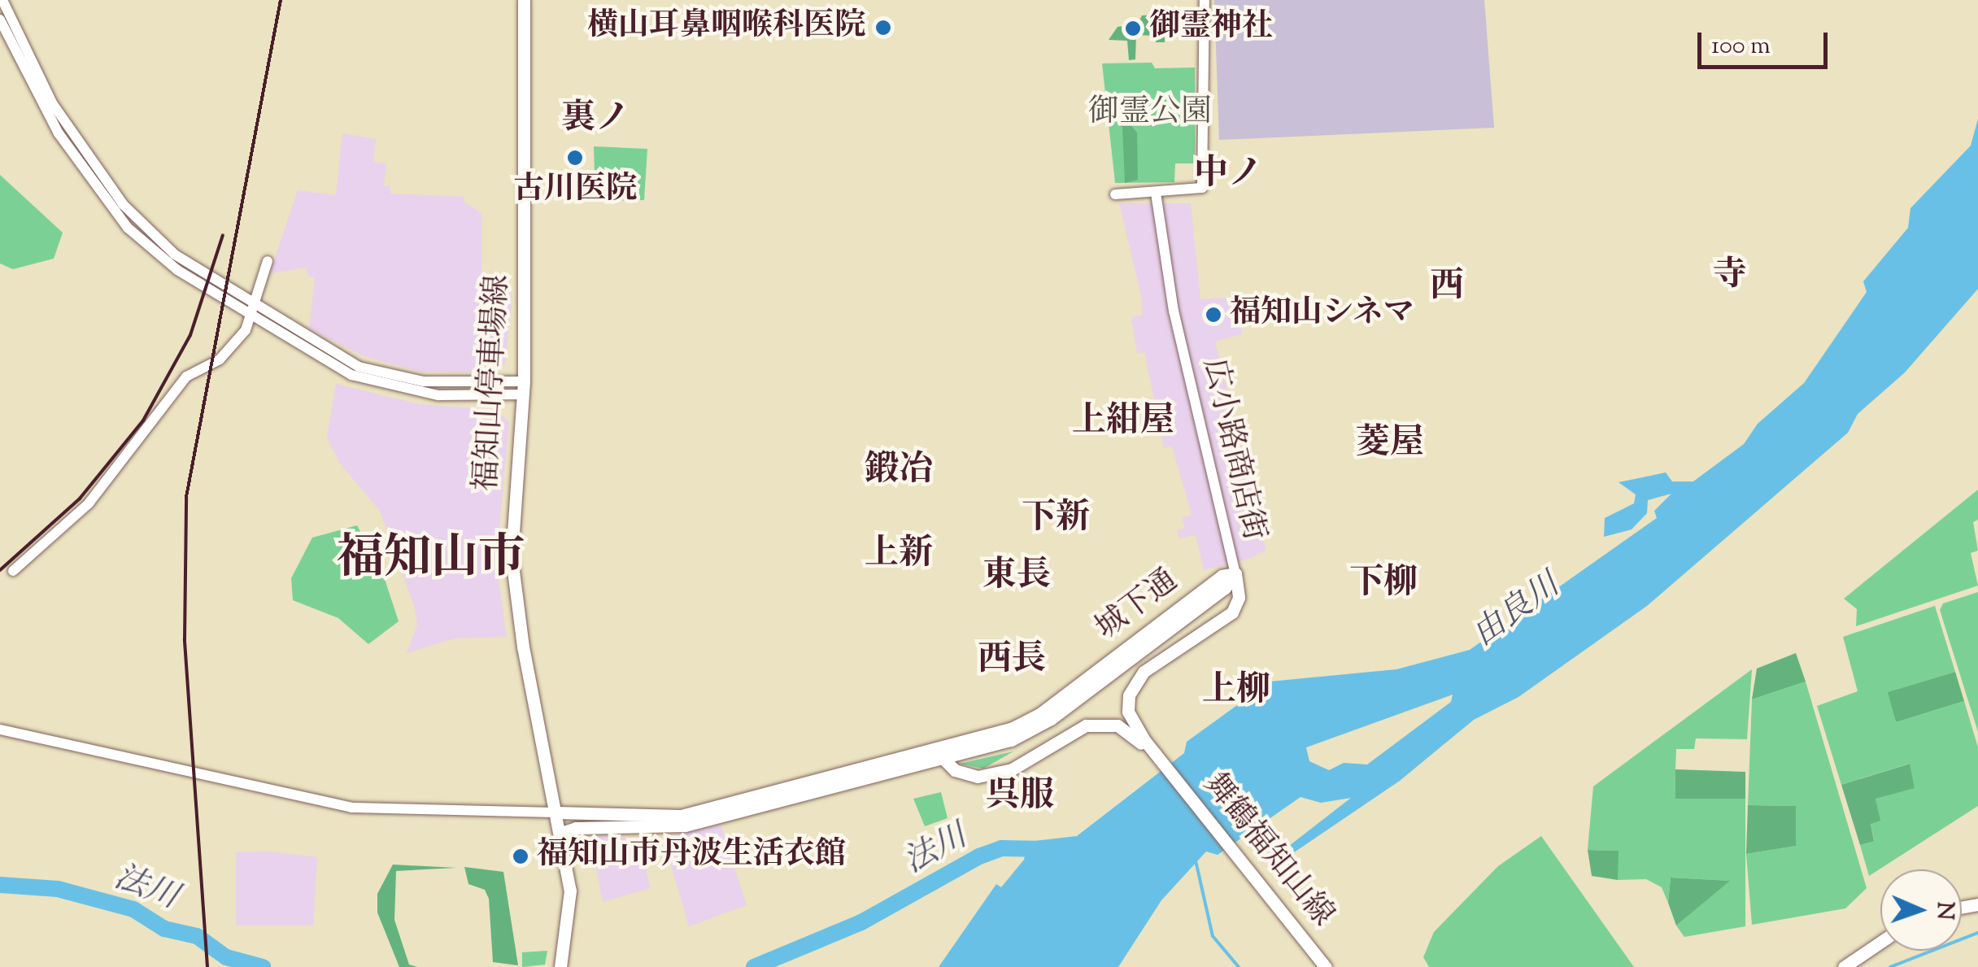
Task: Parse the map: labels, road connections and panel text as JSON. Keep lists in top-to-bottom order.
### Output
{
  "streets": {
    "main road": ["福知山停車場線", "城下通", "舞鶴福知山線"],
    "street": ["広小路商店街"]
  },
  "crossings": [
    ["福知山停車場線", "城下通"],
    ["広小路商店街", "城下通"],
    ["広小路商店街", "舞鶴福知山線"],
    ["城下通", "舞鶴福知山線"]
  ],
  "districts": [
    "裏ノ",
    "中ノ",
    "寺",
    "西",
    "上紺屋",
    "菱屋",
    "鍛冶",
    "下新",
    "上新",
    "福知山市",
    "東長",
    "下柳",
    "西長",
    "上柳",
    "呉服"
  ],
  "water": ["由良川", "法川"],
  "parks": ["御霊公園"],
  "places": [
    "横山耳鼻咽喉科医院",
    "御霊神社",
    "古川医院",
    "福知山シネマ",
    "福知山市丹波生活衣館"
  ],
  "scale_bar": "100 m",
  "north": "right"
}
